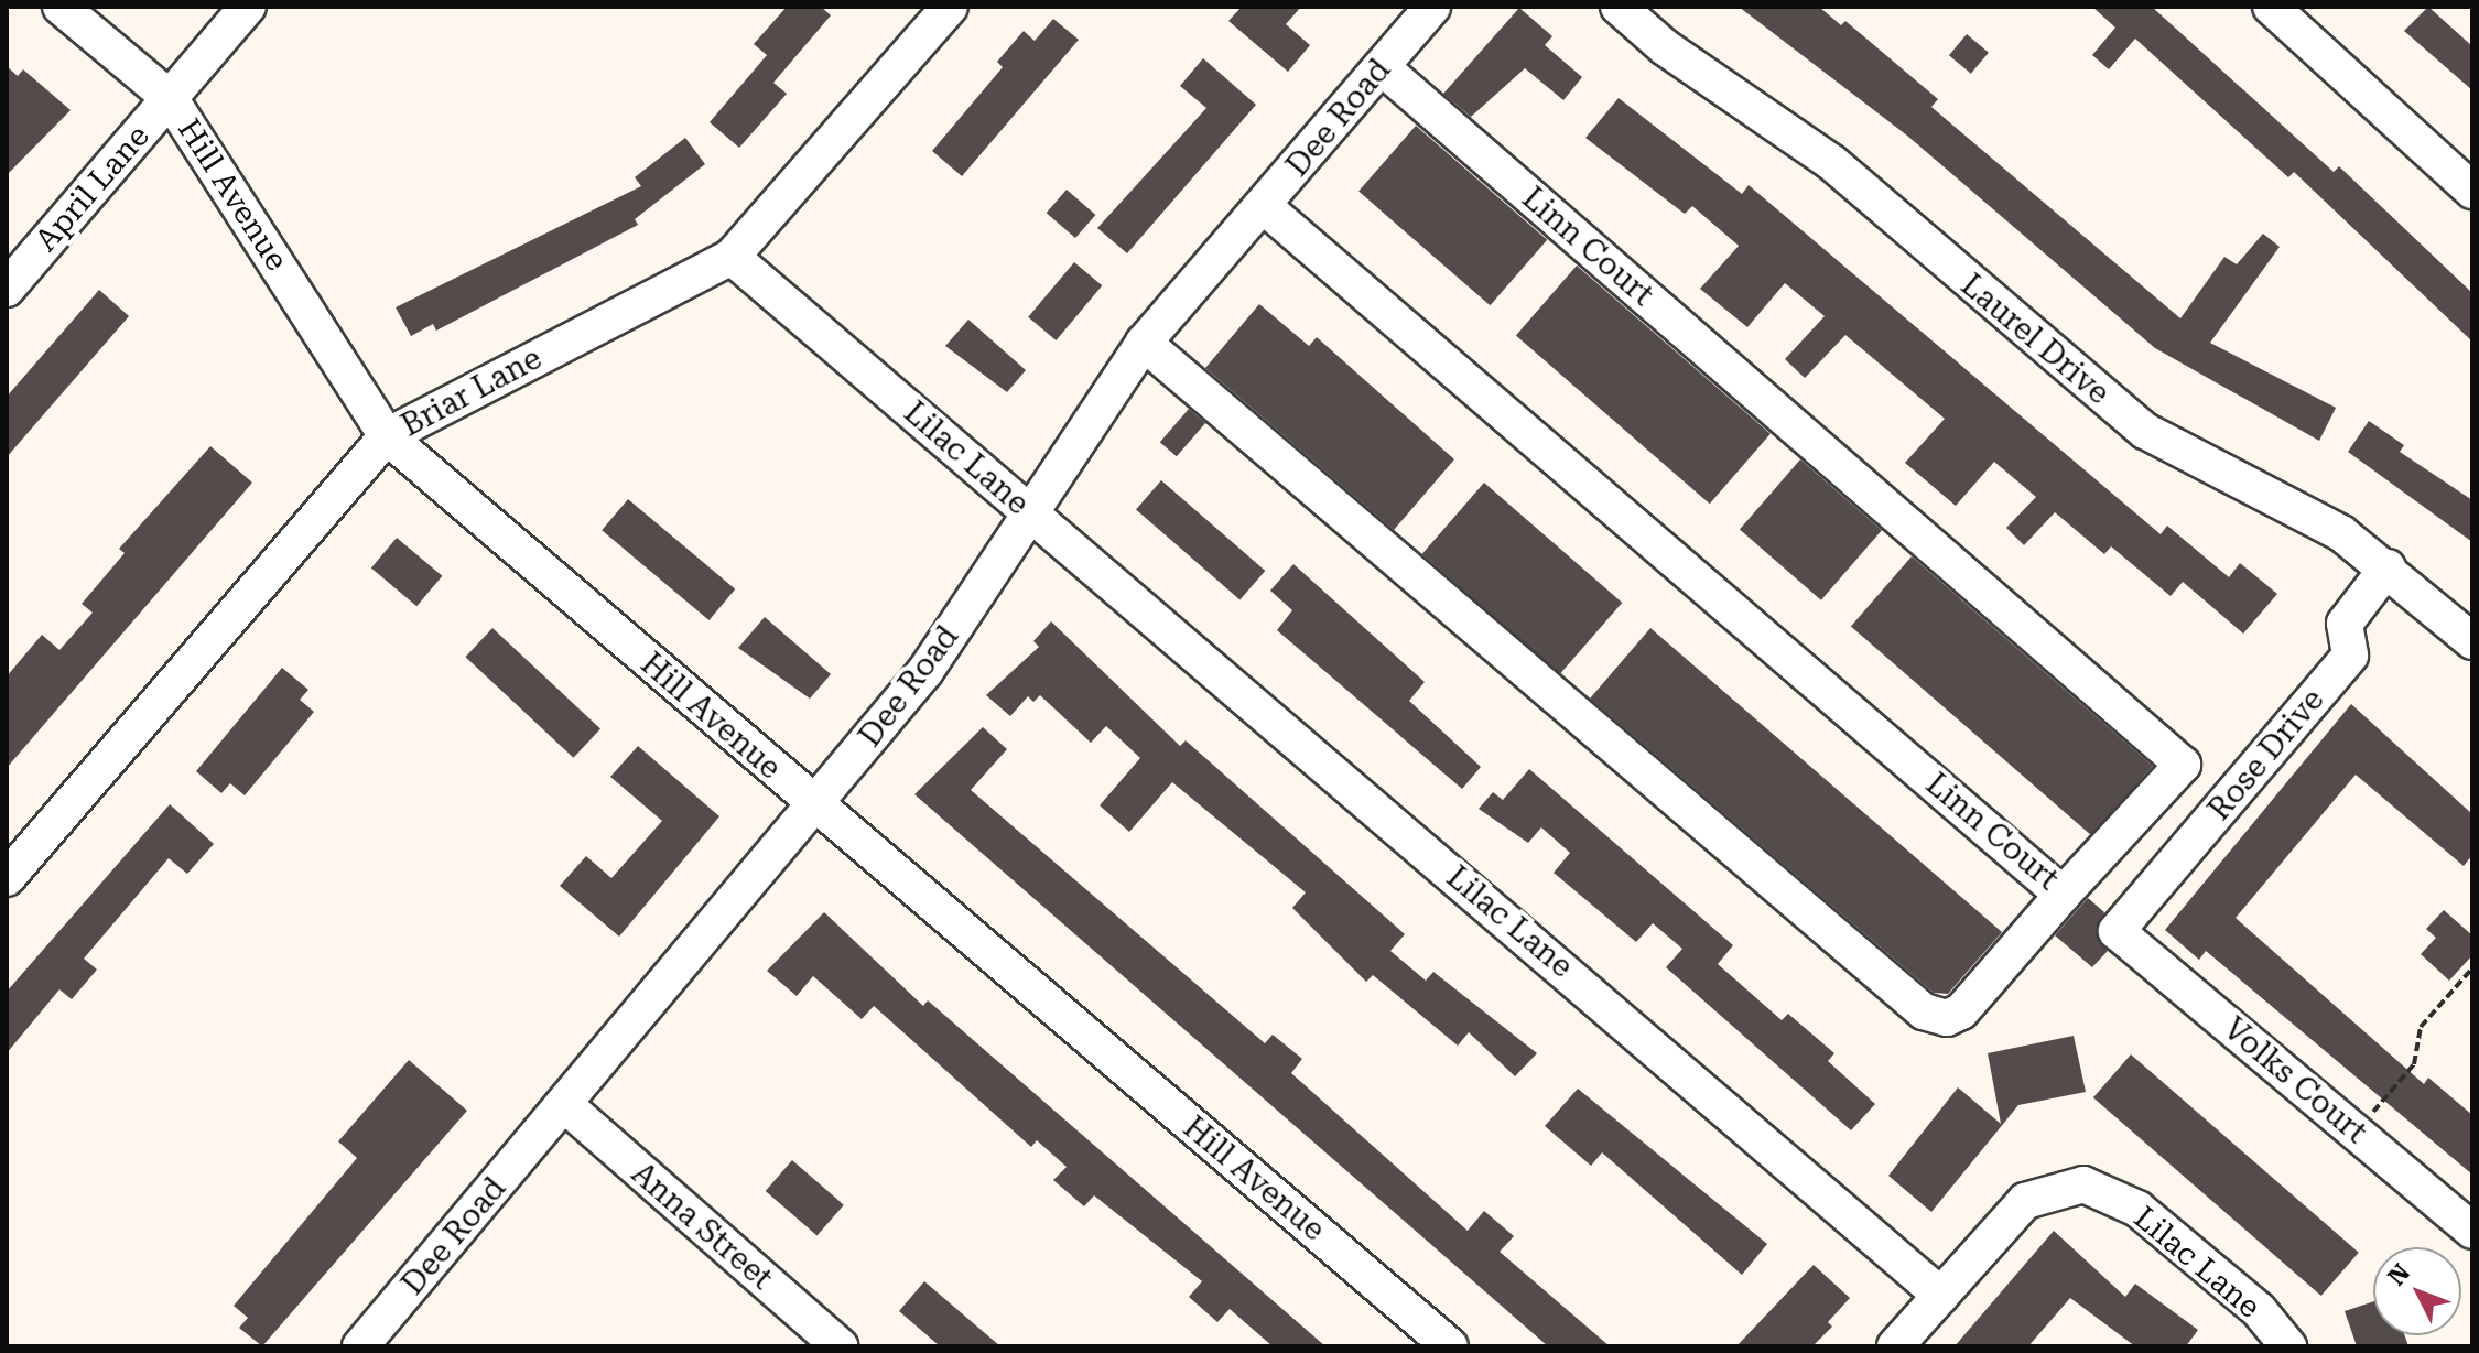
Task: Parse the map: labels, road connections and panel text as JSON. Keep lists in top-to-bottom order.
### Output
{
  "streets": {
    "street": [
      "Dee Road",
      "April Lane",
      "Hill Avenue",
      "Linn Court",
      "Laurel Drive",
      "Briar Lane",
      "Lilac Lane",
      "Rose Drive",
      "Volks Court",
      "Anna Street"
    ]
  },
  "crossings": [
    ["Dee Road", "Hill Avenue"],
    ["Dee Road", "Linn Court"],
    ["Dee Road", "Lilac Lane"],
    ["Dee Road", "Anna Street"],
    ["April Lane", "Hill Avenue"],
    ["Hill Avenue", "Briar Lane"],
    ["Laurel Drive", "Rose Drive"],
    ["Briar Lane", "Lilac Lane"],
    ["Rose Drive", "Volks Court"]
  ],
  "north": "top left"
}
